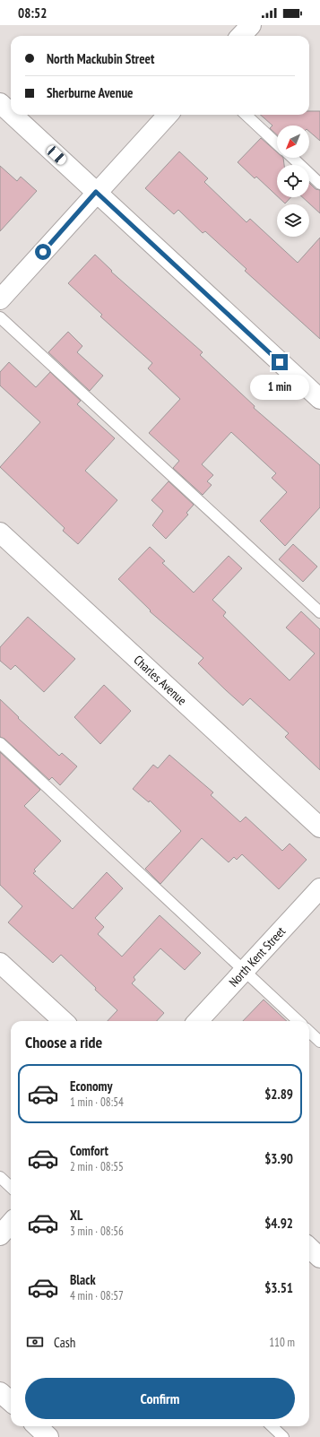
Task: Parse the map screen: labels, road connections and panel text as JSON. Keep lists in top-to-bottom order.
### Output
{
  "streets": {
    "street": ["Charles Avenue", "North Kent Street"]
  },
  "north": "bottom left",
  "page": {
    "status": "08:52",
    "banner": ["North Mackubin Street", "Sherburne Avenue"],
    "bubble": "1 min",
    "heading": "Choose a ride",
    "list": [
      {
        "name": "Economy",
        "note": "1 min · 08:54",
        "value": "$2.89"
      },
      {
        "name": "Comfort",
        "note": "2 min · 08:55",
        "value": "$3.90"
      },
      {
        "name": "XL",
        "note": "3 min · 08:56",
        "value": "$4.92"
      },
      {
        "name": "Black",
        "note": "4 min · 08:57",
        "value": "$3.51"
      }
    ],
    "pay": ["Cash", "110 m"],
    "buttons": "Confirm"
  }
}
